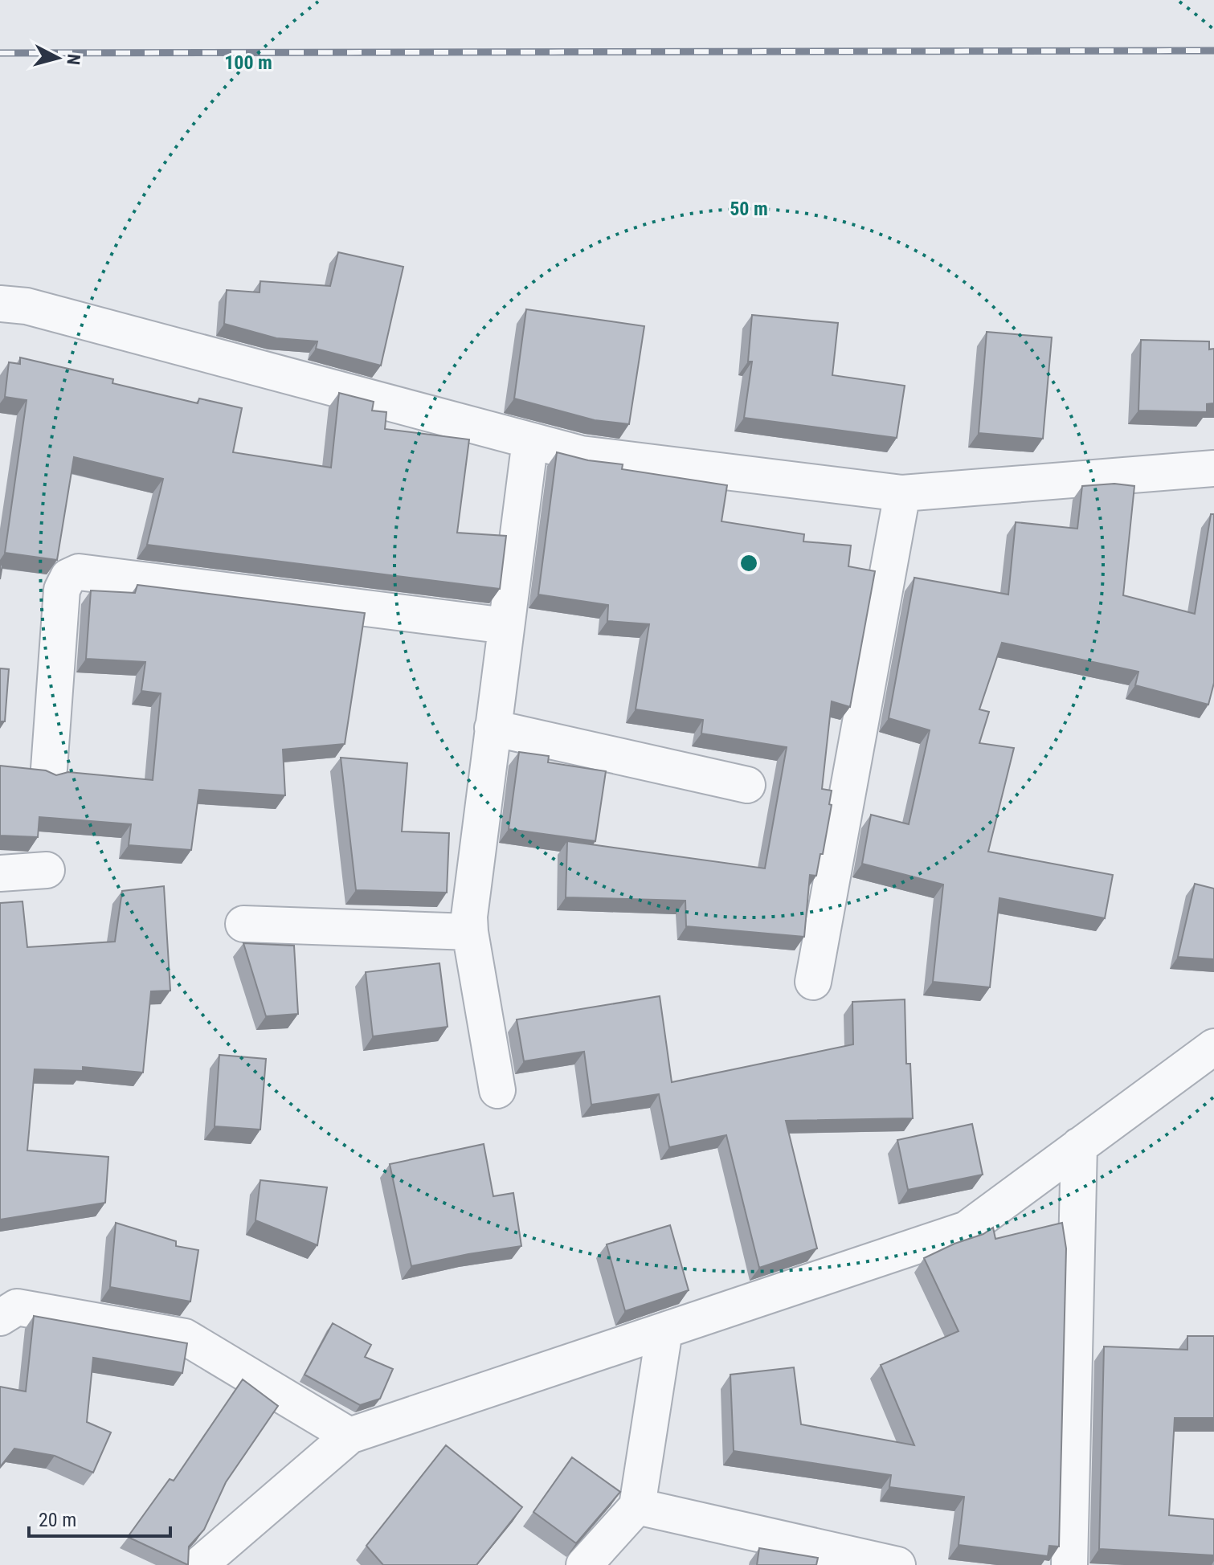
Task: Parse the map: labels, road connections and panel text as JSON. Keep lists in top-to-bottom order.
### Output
{
  "scale_bar": "20 m",
  "north": "right",
  "rings": ["100 m", "50 m"]
}
